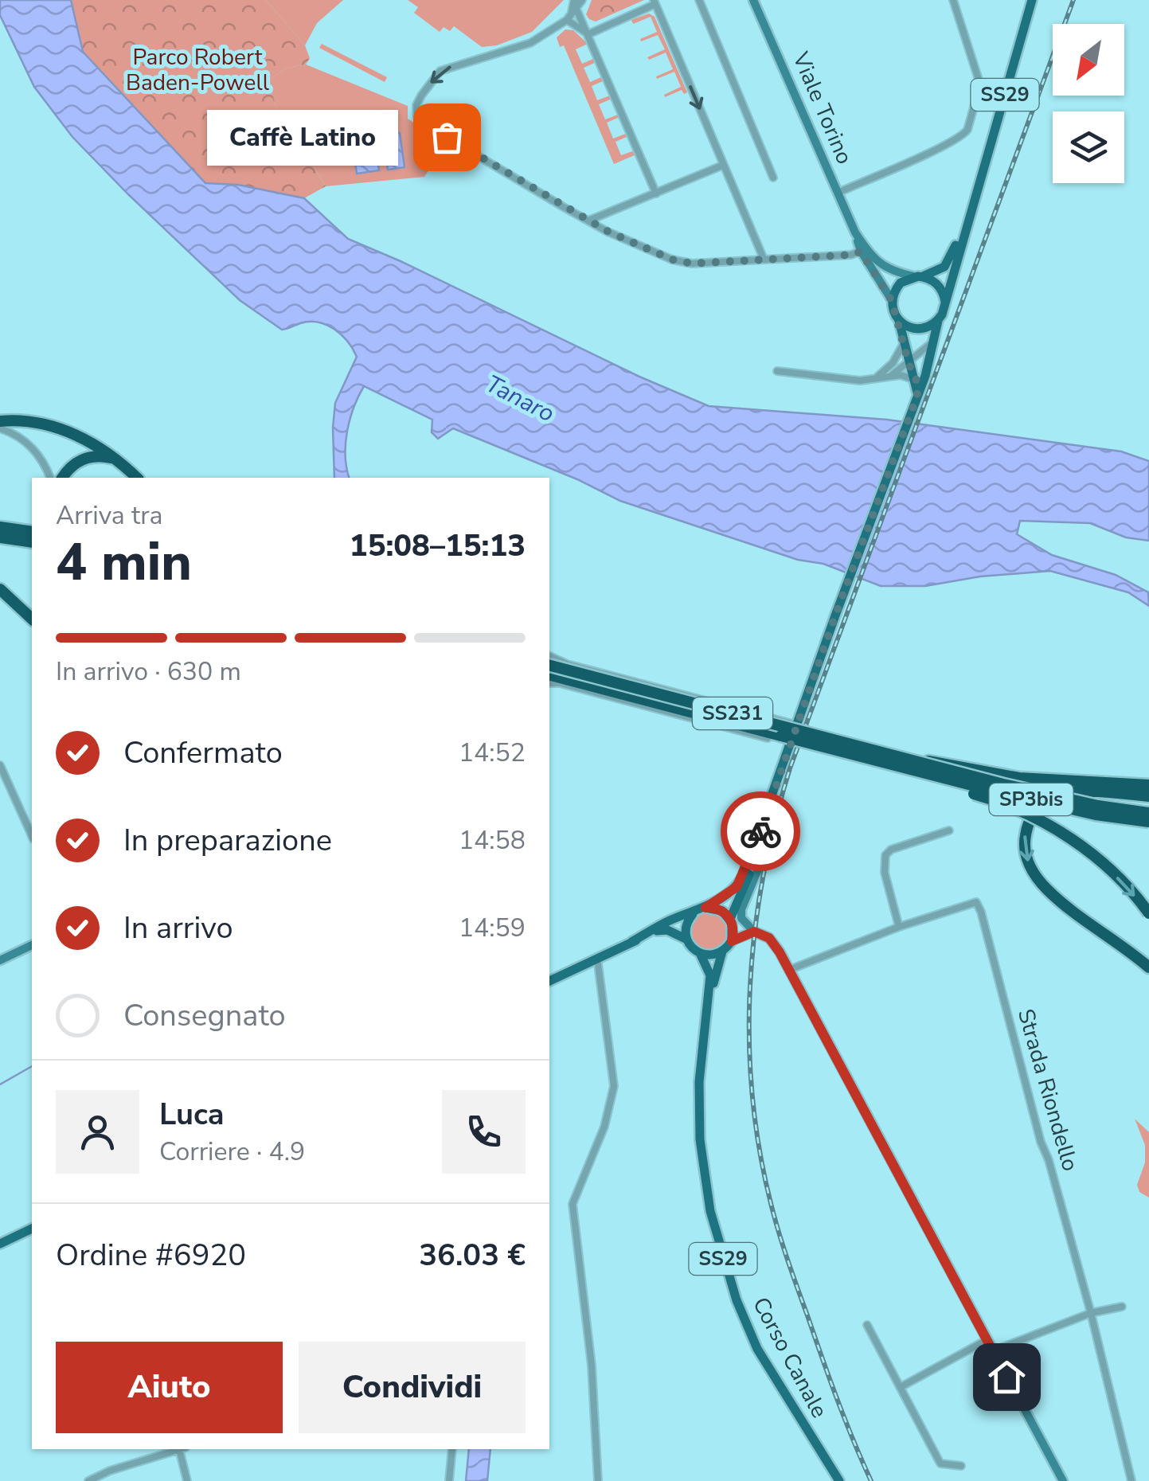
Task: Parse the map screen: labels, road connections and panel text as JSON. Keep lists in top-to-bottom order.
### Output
{
  "streets": {
    "highway": ["SS231", "SP3bis"],
    "main road": ["SS29", "Corso Canale"],
    "street": ["Viale Torino", "Strada Riondello"]
  },
  "crossings": [
    ["SS29", "Viale Torino"],
    ["SS29", "Corso Canale"],
    ["SS231", "SP3bis"]
  ],
  "water": ["Tanaro"],
  "parks": ["Parco Robert Baden-Powell"],
  "places": ["Caffè Latino"],
  "north": "bottom left",
  "page": {
    "bubble": "Caffè Latino",
    "heading": ["4 min", "Arriva tra", "15:08–15:13"],
    "panel": [
      "Luca",
      "Corriere · 4.9",
      "Ordine #6920",
      "36.03 €"
    ],
    "bar": "In arrivo · 630 m",
    "list": [
      ["Confermato", "14:52"],
      ["In preparazione", "14:58"],
      ["In arrivo", "14:59"],
      "Consegnato"
    ],
    "buttons": ["Aiuto", "Condividi"]
  }
}
